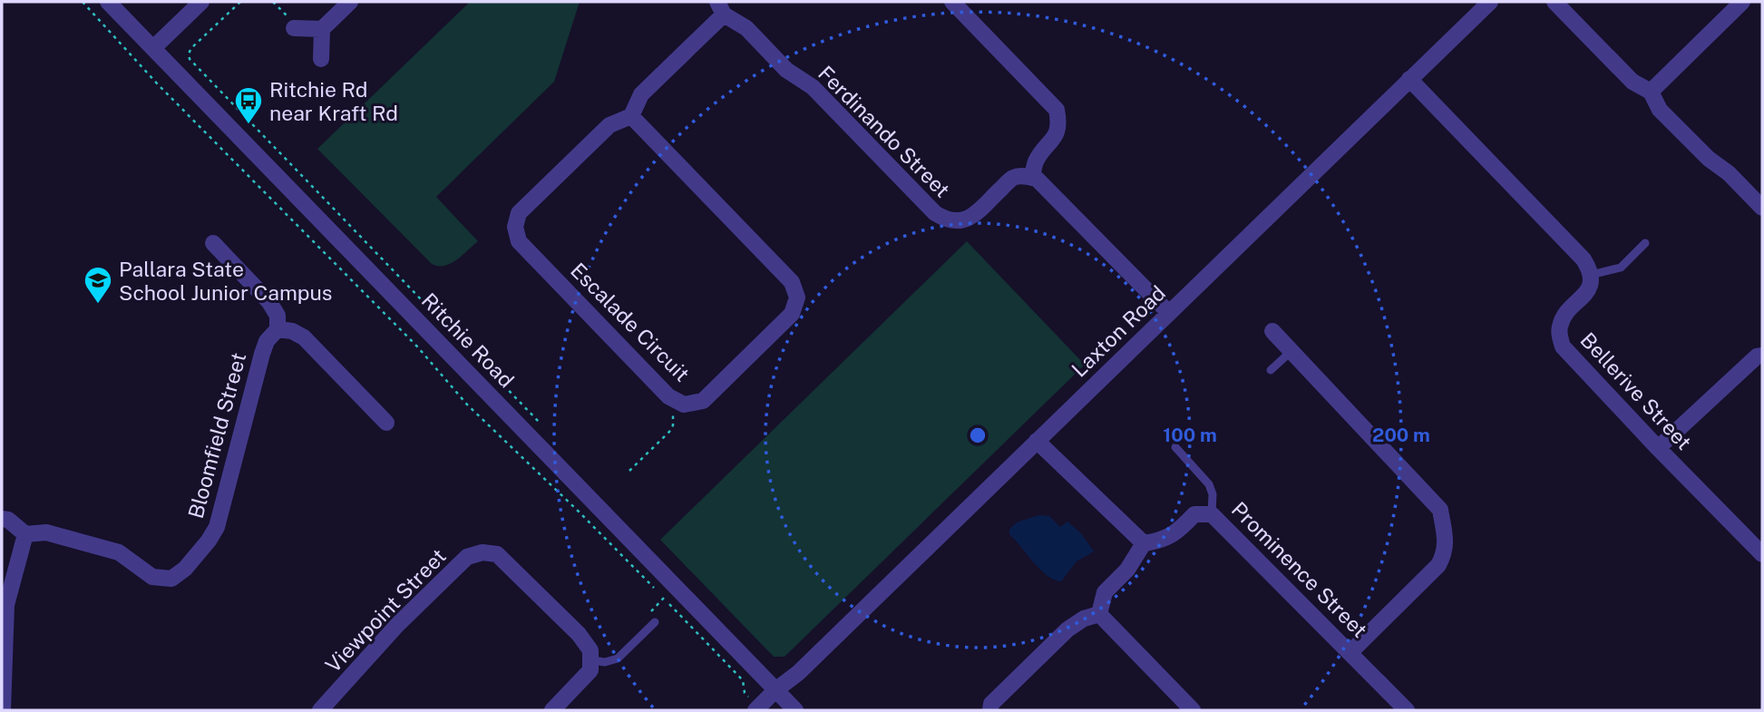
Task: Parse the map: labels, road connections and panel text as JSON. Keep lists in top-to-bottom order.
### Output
{
  "streets": {
    "street": [
      "Ferdinando Street",
      "Escalade Circuit",
      "Laxton Road",
      "Ritchie Road",
      "Bellerive Street",
      "Bloomfield Street",
      "Prominence Street",
      "Viewpoint Street"
    ]
  },
  "crossings": [
    ["Laxton Road", "Ritchie Road"]
  ],
  "places": {
    "bus stop": ["Ritchie Rd near Kraft Rd"],
    "school or university": ["Pallara State School Junior Campus"]
  },
  "rings": ["100 m", "200 m"]
}
